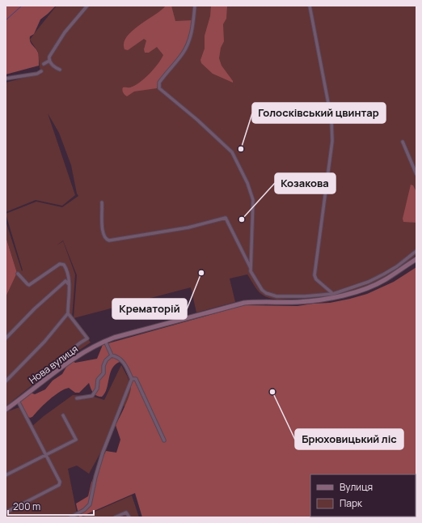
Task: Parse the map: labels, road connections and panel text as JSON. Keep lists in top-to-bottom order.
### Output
{
  "streets": {
    "street": ["Нова вулиця"]
  },
  "places": [
    "Голосківський цвинтар",
    "Козакова",
    "Крематорій",
    "Брюховицький ліс"
  ],
  "legend": ["Вулиця", "Парк"],
  "scale_bar": "200 m"
}
